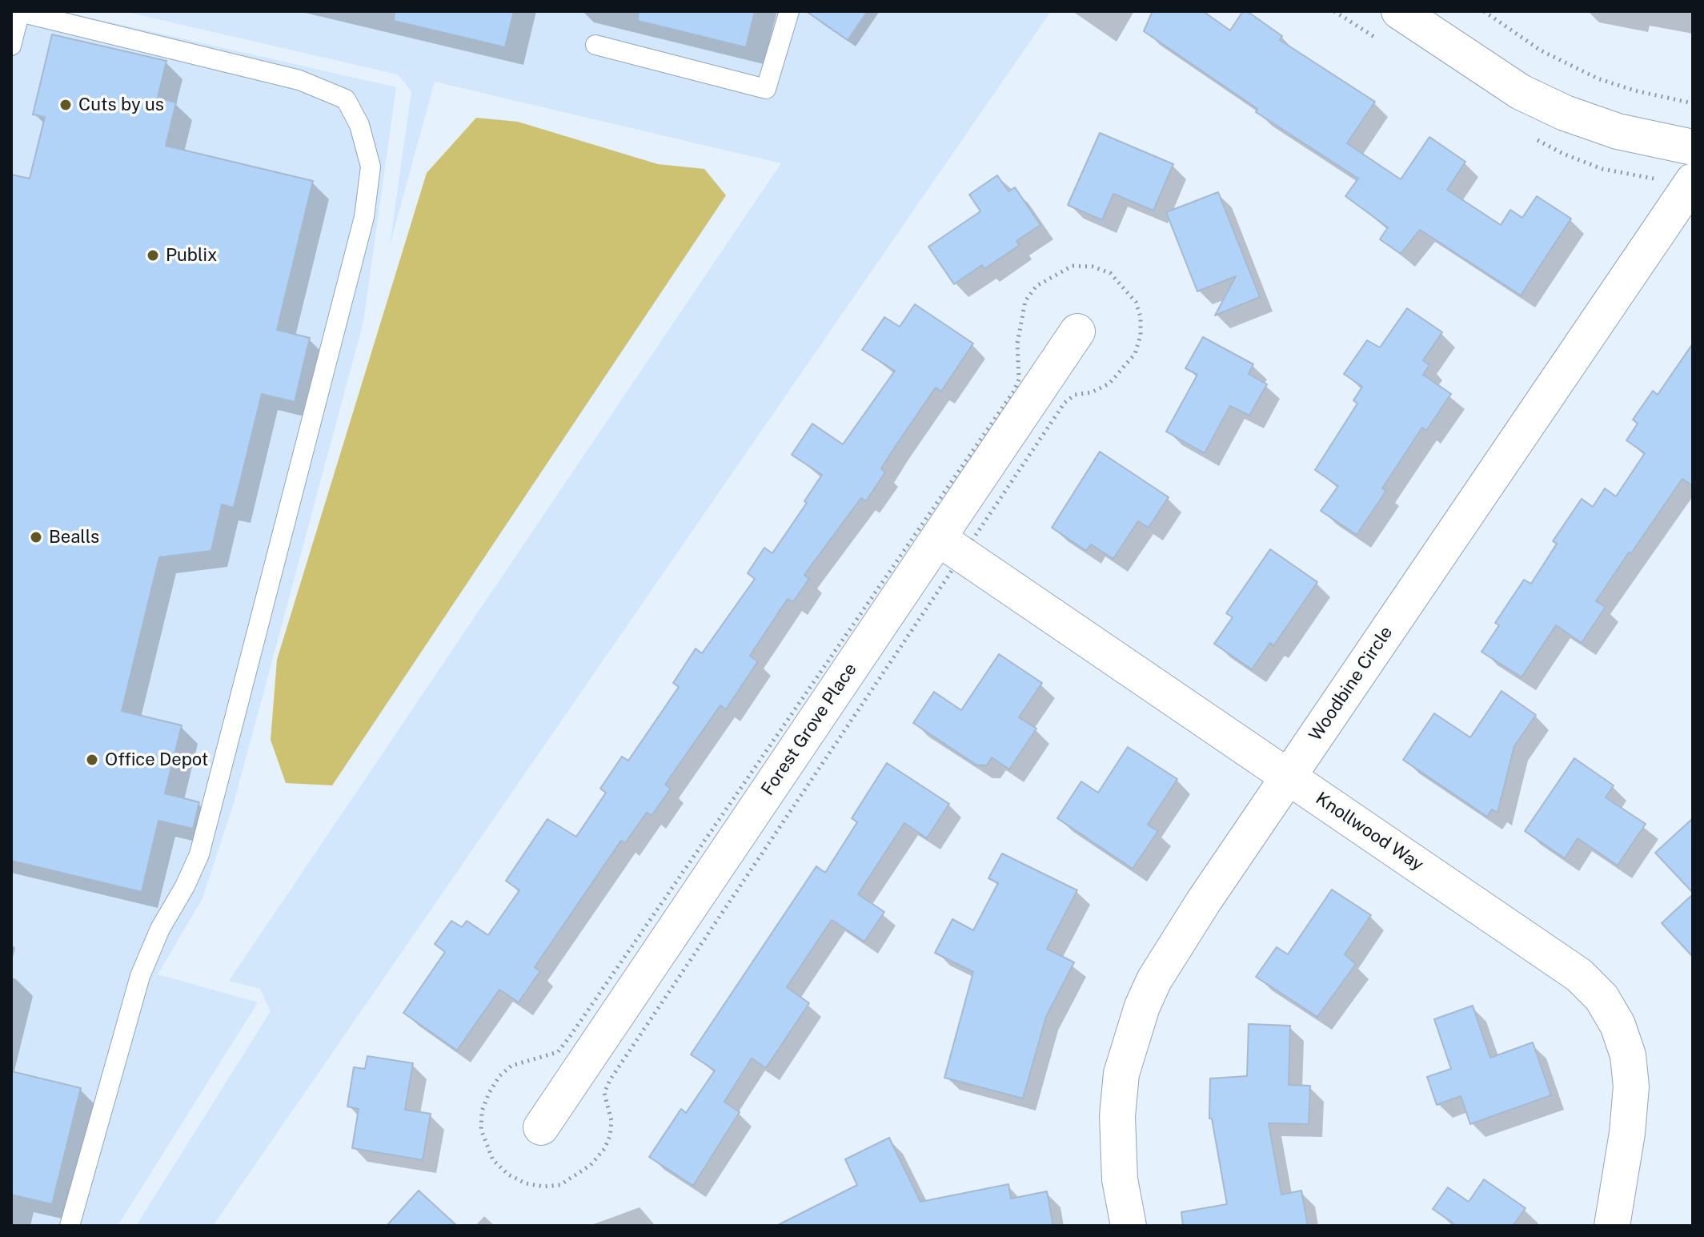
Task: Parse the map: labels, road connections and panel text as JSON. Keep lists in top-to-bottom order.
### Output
{
  "streets": {
    "street": ["Woodbine Circle", "Forest Grove Place", "Knollwood Way"]
  },
  "crossings": [
    ["Woodbine Circle", "Knollwood Way"],
    ["Forest Grove Place", "Knollwood Way"]
  ],
  "places": [
    "Cuts by us",
    "Publix",
    "Bealls",
    "Office Depot"
  ]
}
